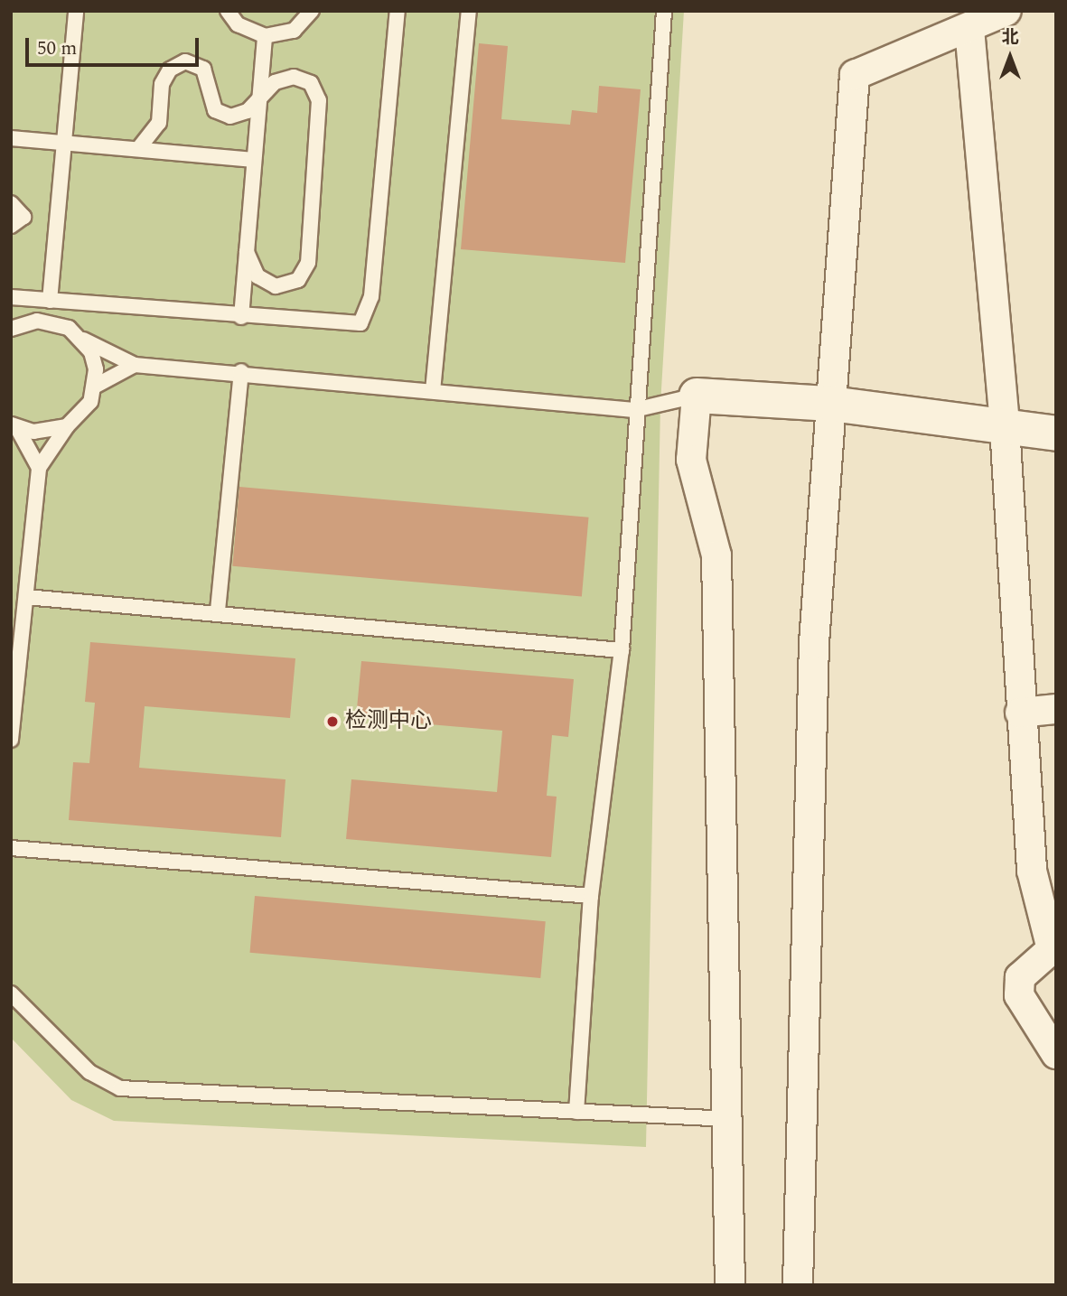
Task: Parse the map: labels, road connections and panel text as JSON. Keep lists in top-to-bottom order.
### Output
{
  "places": ["检测中心"],
  "scale_bar": "50 m",
  "north": "top"
}
